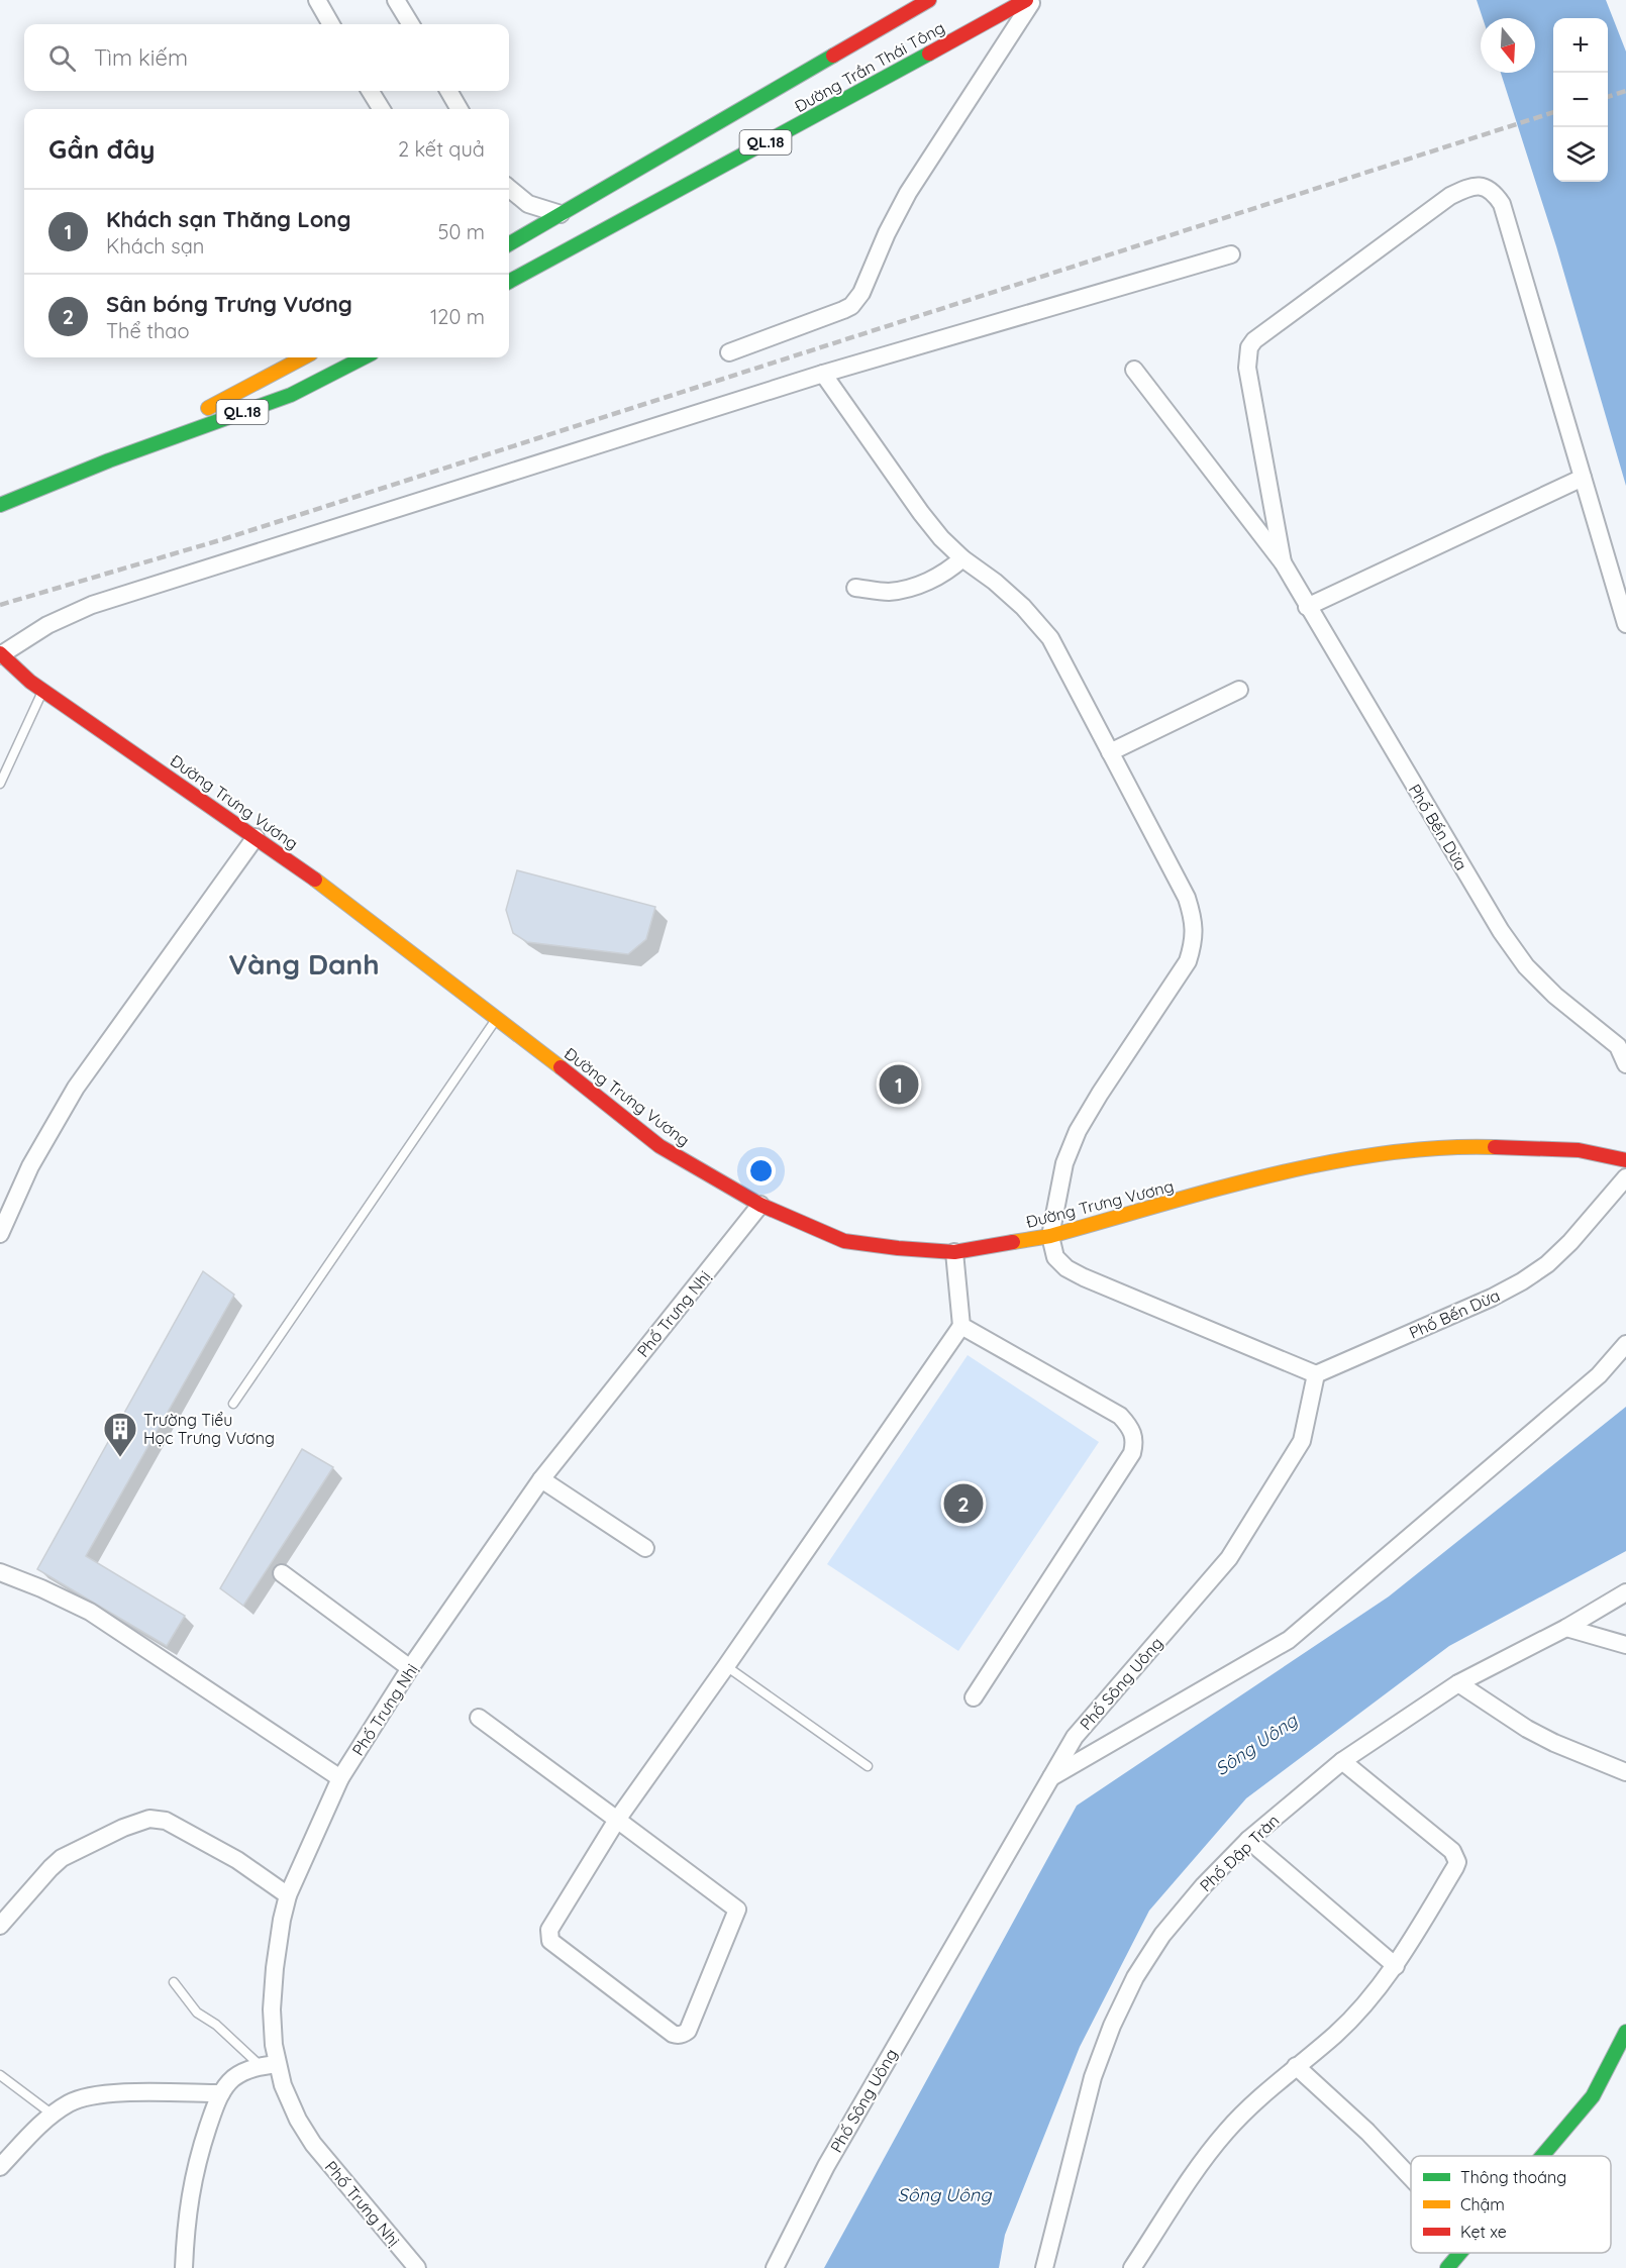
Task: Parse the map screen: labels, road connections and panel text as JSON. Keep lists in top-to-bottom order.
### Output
{
  "streets": {
    "main road": ["Đường Trần Thái Tông", "QL.18", "Đường Trưng Vương"],
    "street": [
      "Phố Bến Dừa",
      "Phố Trưng Nhị",
      "Phố Sông Uông",
      "Phố Đập Tràn"
    ]
  },
  "crossings": [
    ["Đường Trưng Vương", "Phố Trưng Nhị"],
    ["Phố Bến Dừa", "Phố Sông Uông"]
  ],
  "districts": ["Vàng Danh"],
  "water": ["Sông Uông"],
  "places": {
    "building": ["Trường Tiểu Học Trưng Vương"]
  },
  "legend": ["Thông thoáng", "Chậm", "Kẹt xe"],
  "north": "bottom",
  "page": {
    "map_buttons": ["+", "−"],
    "search": "Tìm kiếm",
    "heading": ["Gần đây", "2 kết quả"],
    "list": [
      {
        "mark": "1",
        "name": "Khách sạn Thăng Long",
        "note": "Khách sạn",
        "value": "50 m"
      },
      {
        "mark": "2",
        "name": "Sân bóng Trưng Vương",
        "note": "Thể thao",
        "value": "120 m"
      }
    ],
    "pins": ["1", "2"]
  }
}
